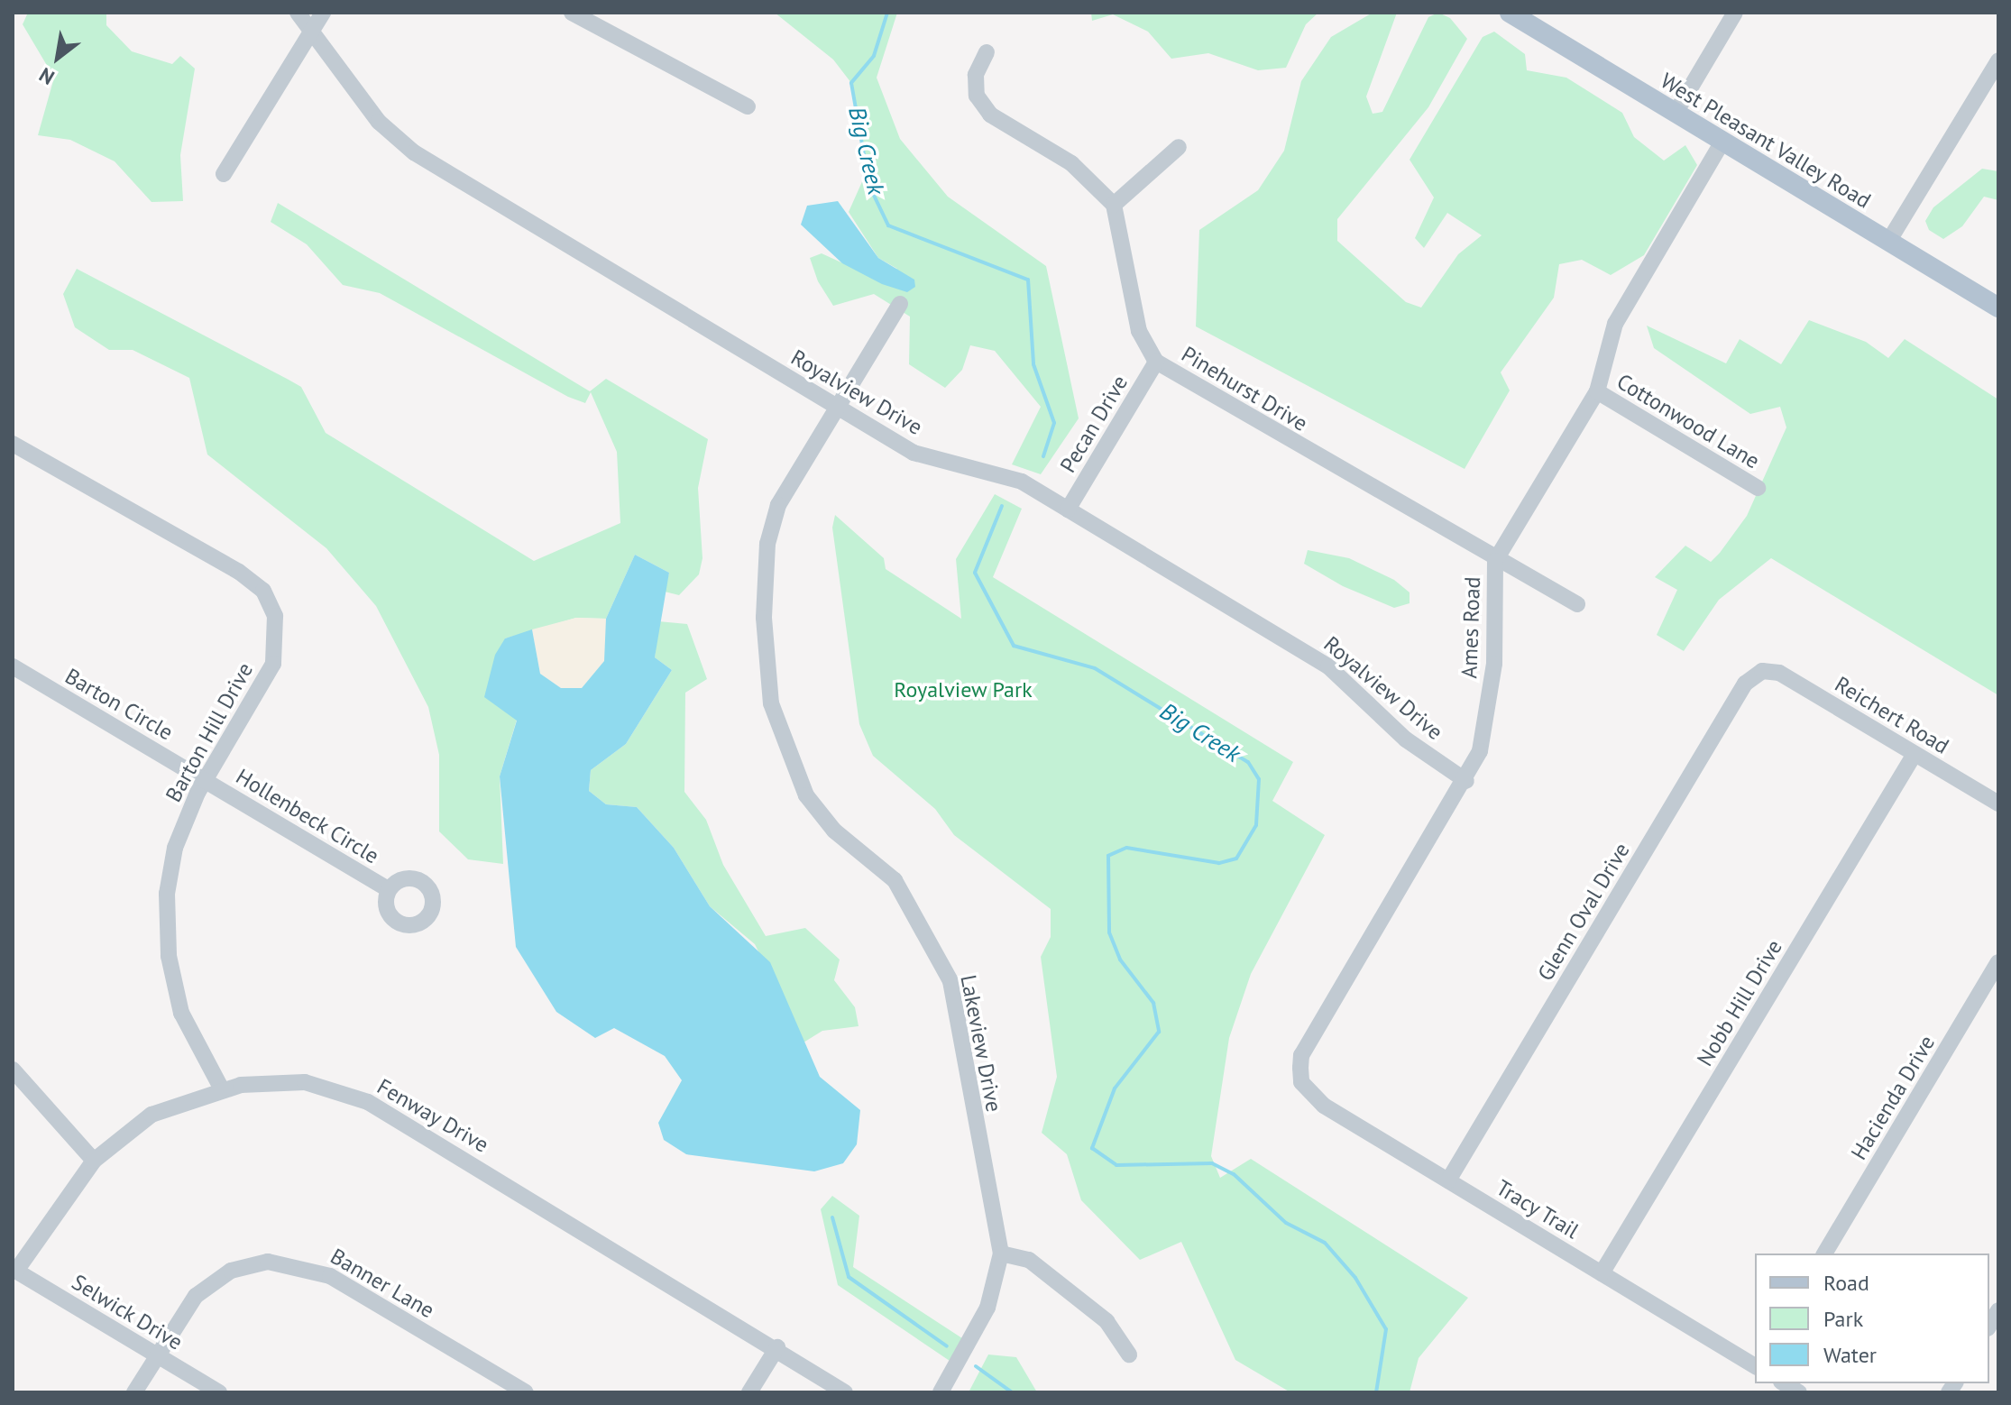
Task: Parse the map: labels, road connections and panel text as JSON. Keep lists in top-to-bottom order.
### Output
{
  "streets": {
    "main road": ["West Pleasant Valley Road"],
    "street": [
      "Pinehurst Drive",
      "Royalview Drive",
      "Cottonwood Lane",
      "Pecan Drive",
      "Ames Road",
      "Barton Circle",
      "Reichert Road",
      "Barton Hill Drive",
      "Hollenbeck Circle",
      "Glenn Oval Drive",
      "Nobb Hill Drive",
      "Lakeview Drive",
      "Hacienda Drive",
      "Fenway Drive",
      "Tracy Trail",
      "Banner Lane",
      "Selwick Drive"
    ]
  },
  "crossings": [
    ["West Pleasant Valley Road", "Ames Road"],
    ["Pinehurst Drive", "Pecan Drive"],
    ["Pinehurst Drive", "Ames Road"],
    ["Royalview Drive", "Pecan Drive"],
    ["Royalview Drive", "Ames Road"],
    ["Royalview Drive", "Lakeview Drive"],
    ["Cottonwood Lane", "Ames Road"],
    ["Ames Road", "Tracy Trail"],
    ["Barton Circle", "Barton Hill Drive"],
    ["Barton Circle", "Hollenbeck Circle"],
    ["Reichert Road", "Glenn Oval Drive"],
    ["Reichert Road", "Nobb Hill Drive"],
    ["Barton Hill Drive", "Hollenbeck Circle"],
    ["Barton Hill Drive", "Fenway Drive"],
    ["Glenn Oval Drive", "Tracy Trail"],
    ["Nobb Hill Drive", "Tracy Trail"],
    ["Fenway Drive", "Selwick Drive"],
    ["Banner Lane", "Selwick Drive"]
  ],
  "water": ["Big Creek"],
  "parks": ["Royalview Park"],
  "legend": ["Road", "Park", "Water"],
  "north": "bottom left"
}
